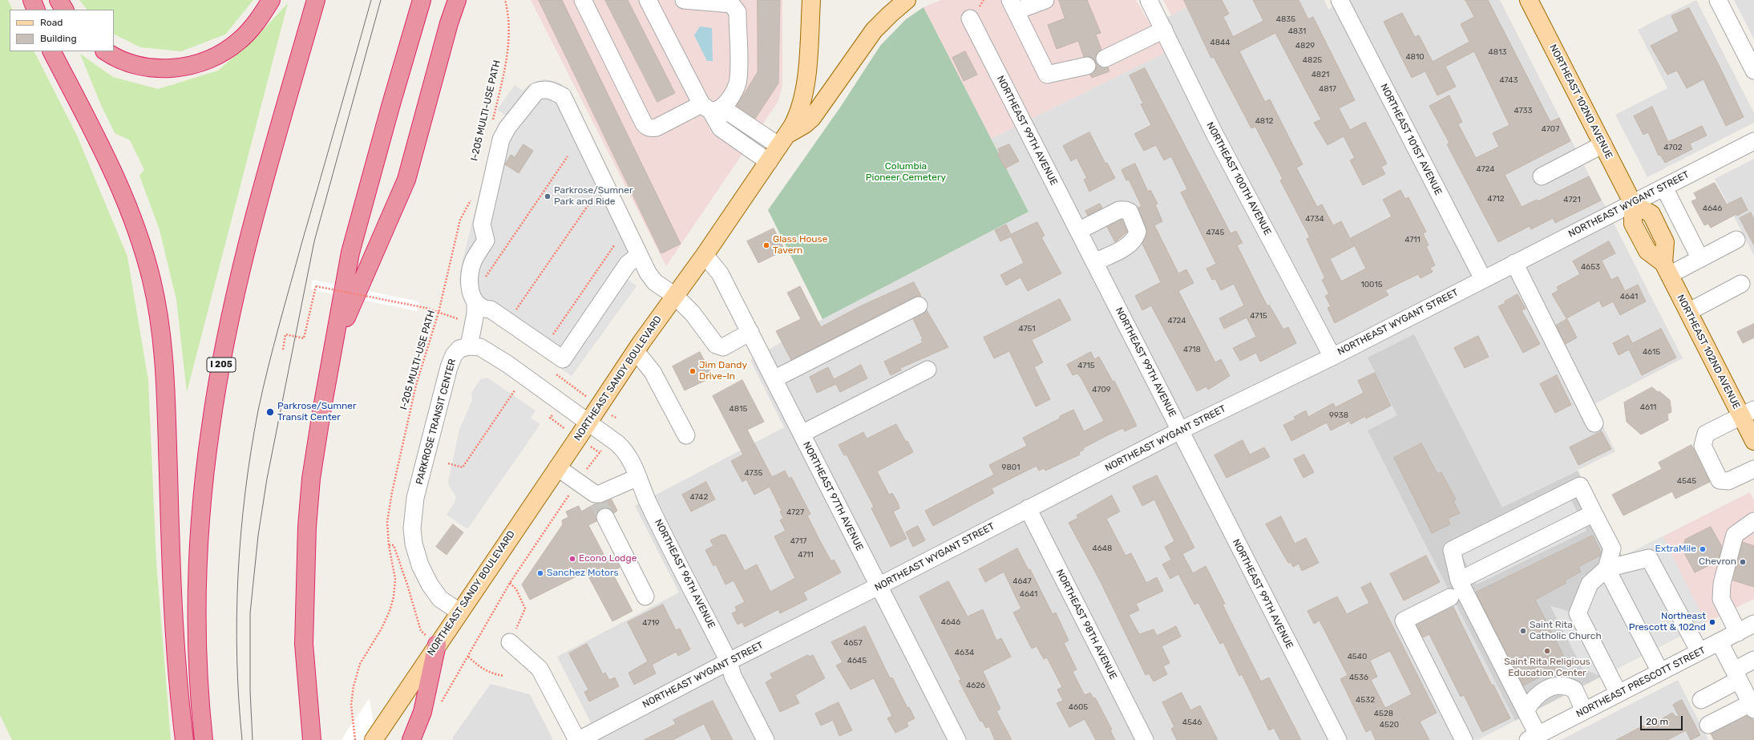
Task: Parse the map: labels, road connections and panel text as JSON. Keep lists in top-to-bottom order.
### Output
{
  "streets": {
    "highway": ["I 205"],
    "main road": ["NORTHEAST 102ND AVENUE", "NORTHEAST SANDY BOULEVARD"],
    "street": [
      "NORTHEAST 99TH AVENUE",
      "NORTHEAST 101ST AVENUE",
      "NORTHEAST 100TH AVENUE",
      "NORTHEAST WYGANT STREET",
      "PARKROSE TRANSIT CENTER",
      "NORTHEAST 97TH AVENUE",
      "NORTHEAST 96TH AVENUE",
      "NORTHEAST 98TH AVENUE",
      "NORTHEAST PRESCOTT STREET"
    ],
    "path": ["I-205 MULTI-USE PATH"]
  },
  "crossings": [
    ["NORTHEAST 102ND AVENUE", "NORTHEAST WYGANT STREET"],
    ["NORTHEAST 99TH AVENUE", "NORTHEAST WYGANT STREET"],
    ["NORTHEAST 101ST AVENUE", "NORTHEAST WYGANT STREET"],
    ["NORTHEAST 100TH AVENUE", "NORTHEAST WYGANT STREET"],
    ["NORTHEAST WYGANT STREET", "NORTHEAST 97TH AVENUE"],
    ["NORTHEAST WYGANT STREET", "NORTHEAST 96TH AVENUE"],
    ["NORTHEAST WYGANT STREET", "NORTHEAST 98TH AVENUE"],
    ["NORTHEAST SANDY BOULEVARD", "PARKROSE TRANSIT CENTER"],
    ["NORTHEAST SANDY BOULEVARD", "NORTHEAST 97TH AVENUE"],
    ["NORTHEAST SANDY BOULEVARD", "NORTHEAST 96TH AVENUE"]
  ],
  "parks": ["Columbia Pioneer Cemetery"],
  "places": [
    "Parkrose/Sumner Park and Ride",
    "Glass House Tavern",
    "Jim Dandy Drive-In",
    "Parkrose/Sumner Transit Center",
    "ExtraMile",
    "Econo Lodge",
    "Chevron",
    "Sanchez Motors",
    "Northeast Prescott & 102nd",
    "Saint Rita Catholic Church",
    "Saint Rita Religious Education Center"
  ],
  "house_numbers": [
    "4835",
    "4831",
    "4844",
    "4829",
    "4813",
    "4810",
    "4825",
    "4821",
    "4743",
    "4817",
    "4733",
    "4812",
    "4707",
    "4702",
    "4724",
    "4712",
    "4721",
    "4646",
    "4734",
    "4745",
    "4711",
    "4653",
    "10015",
    "4641",
    "4715",
    "4724",
    "4751",
    "4718",
    "4615",
    "4715",
    "4709",
    "4611",
    "4815",
    "9938",
    "9801",
    "4735",
    "4545",
    "4742",
    "4727",
    "4717",
    "4648",
    "4711",
    "4647",
    "4641",
    "4646",
    "4719",
    "4657",
    "4634",
    "4540",
    "4645",
    "4536",
    "4626",
    "4532",
    "4605",
    "4528",
    "4546",
    "4520"
  ],
  "legend": ["Road", "Building"],
  "scale_bar": "20 m"
}
